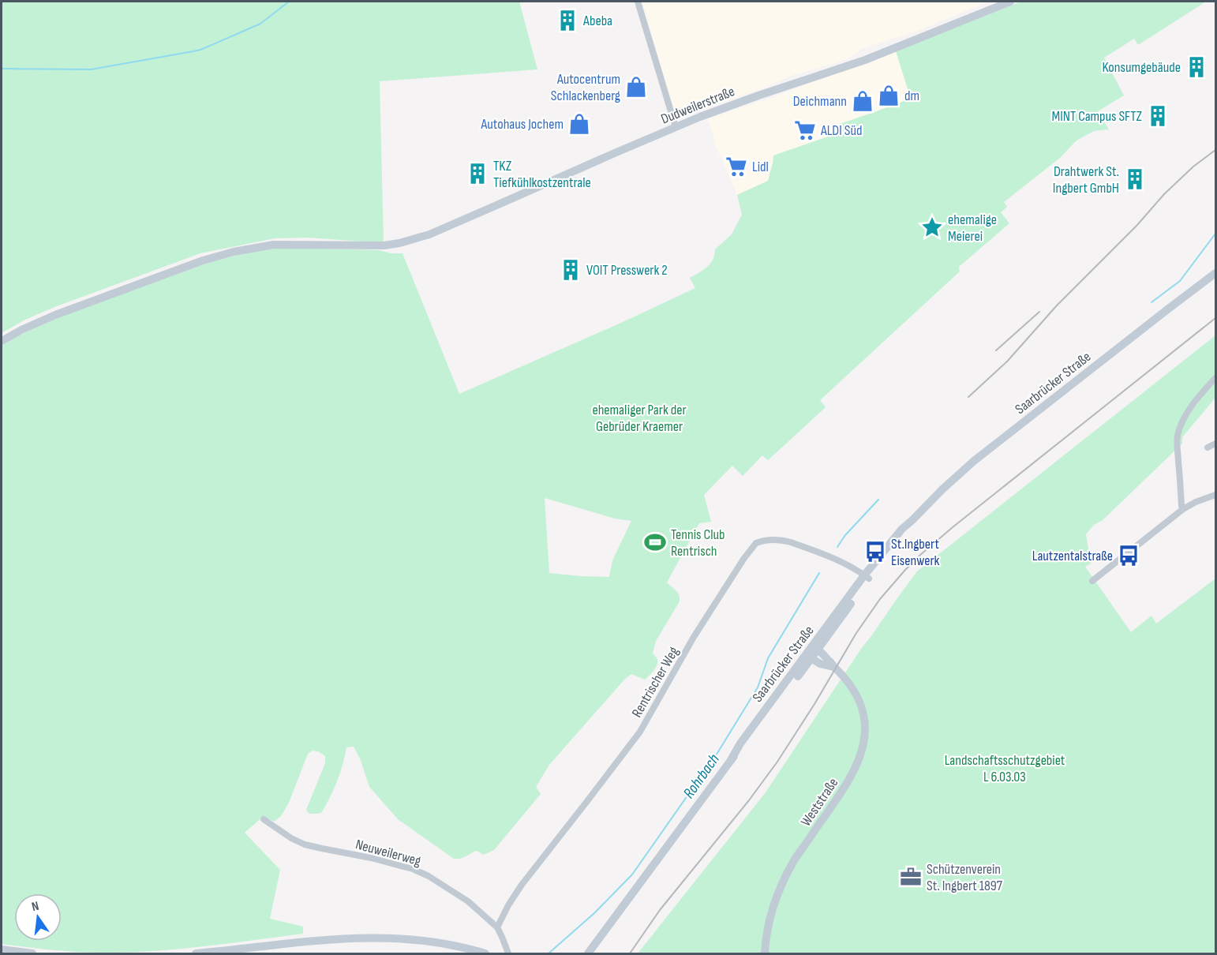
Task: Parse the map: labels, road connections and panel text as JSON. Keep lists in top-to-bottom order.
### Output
{
  "streets": {
    "main road": ["Dudweilerstraße", "Saarbrücker Straße", "Weststraße"],
    "street": ["Rentrischer Weg", "Neuweilerweg"]
  },
  "crossings": [
    ["Saarbrücker Straße", "Rentrischer Weg"],
    ["Saarbrücker Straße", "Weststraße"],
    ["Rentrischer Weg", "Neuweilerweg"]
  ],
  "water": ["Rohrbach"],
  "parks": ["ehemaliger Park der Gebrüder Kraemer", "Landschaftsschutzgebiet L 6.03.03"],
  "places": {
    "building": [
      "Abeba",
      "Konsumgebäude",
      "MINT Campus SFTZ",
      "TKZ Tiefkühlkostzentrale",
      "Drahtwerk St. Ingbert GmbH",
      "VOIT Presswerk 2"
    ],
    "shop": [
      "Autocentrum Schlackenberg",
      "dm",
      "Deichmann",
      "Autohaus Jochem"
    ],
    "supermarket": ["ALDI Süd", "Lidl"],
    "place": ["ehemalige Meierei"],
    "sports": ["Tennis Club Rentrisch"],
    "bus stop": ["St.Ingbert Eisenwerk", "Lautzentalstraße"],
    "office": ["Schützenverein St. Ingbert 1897"]
  },
  "north": "top"
}
